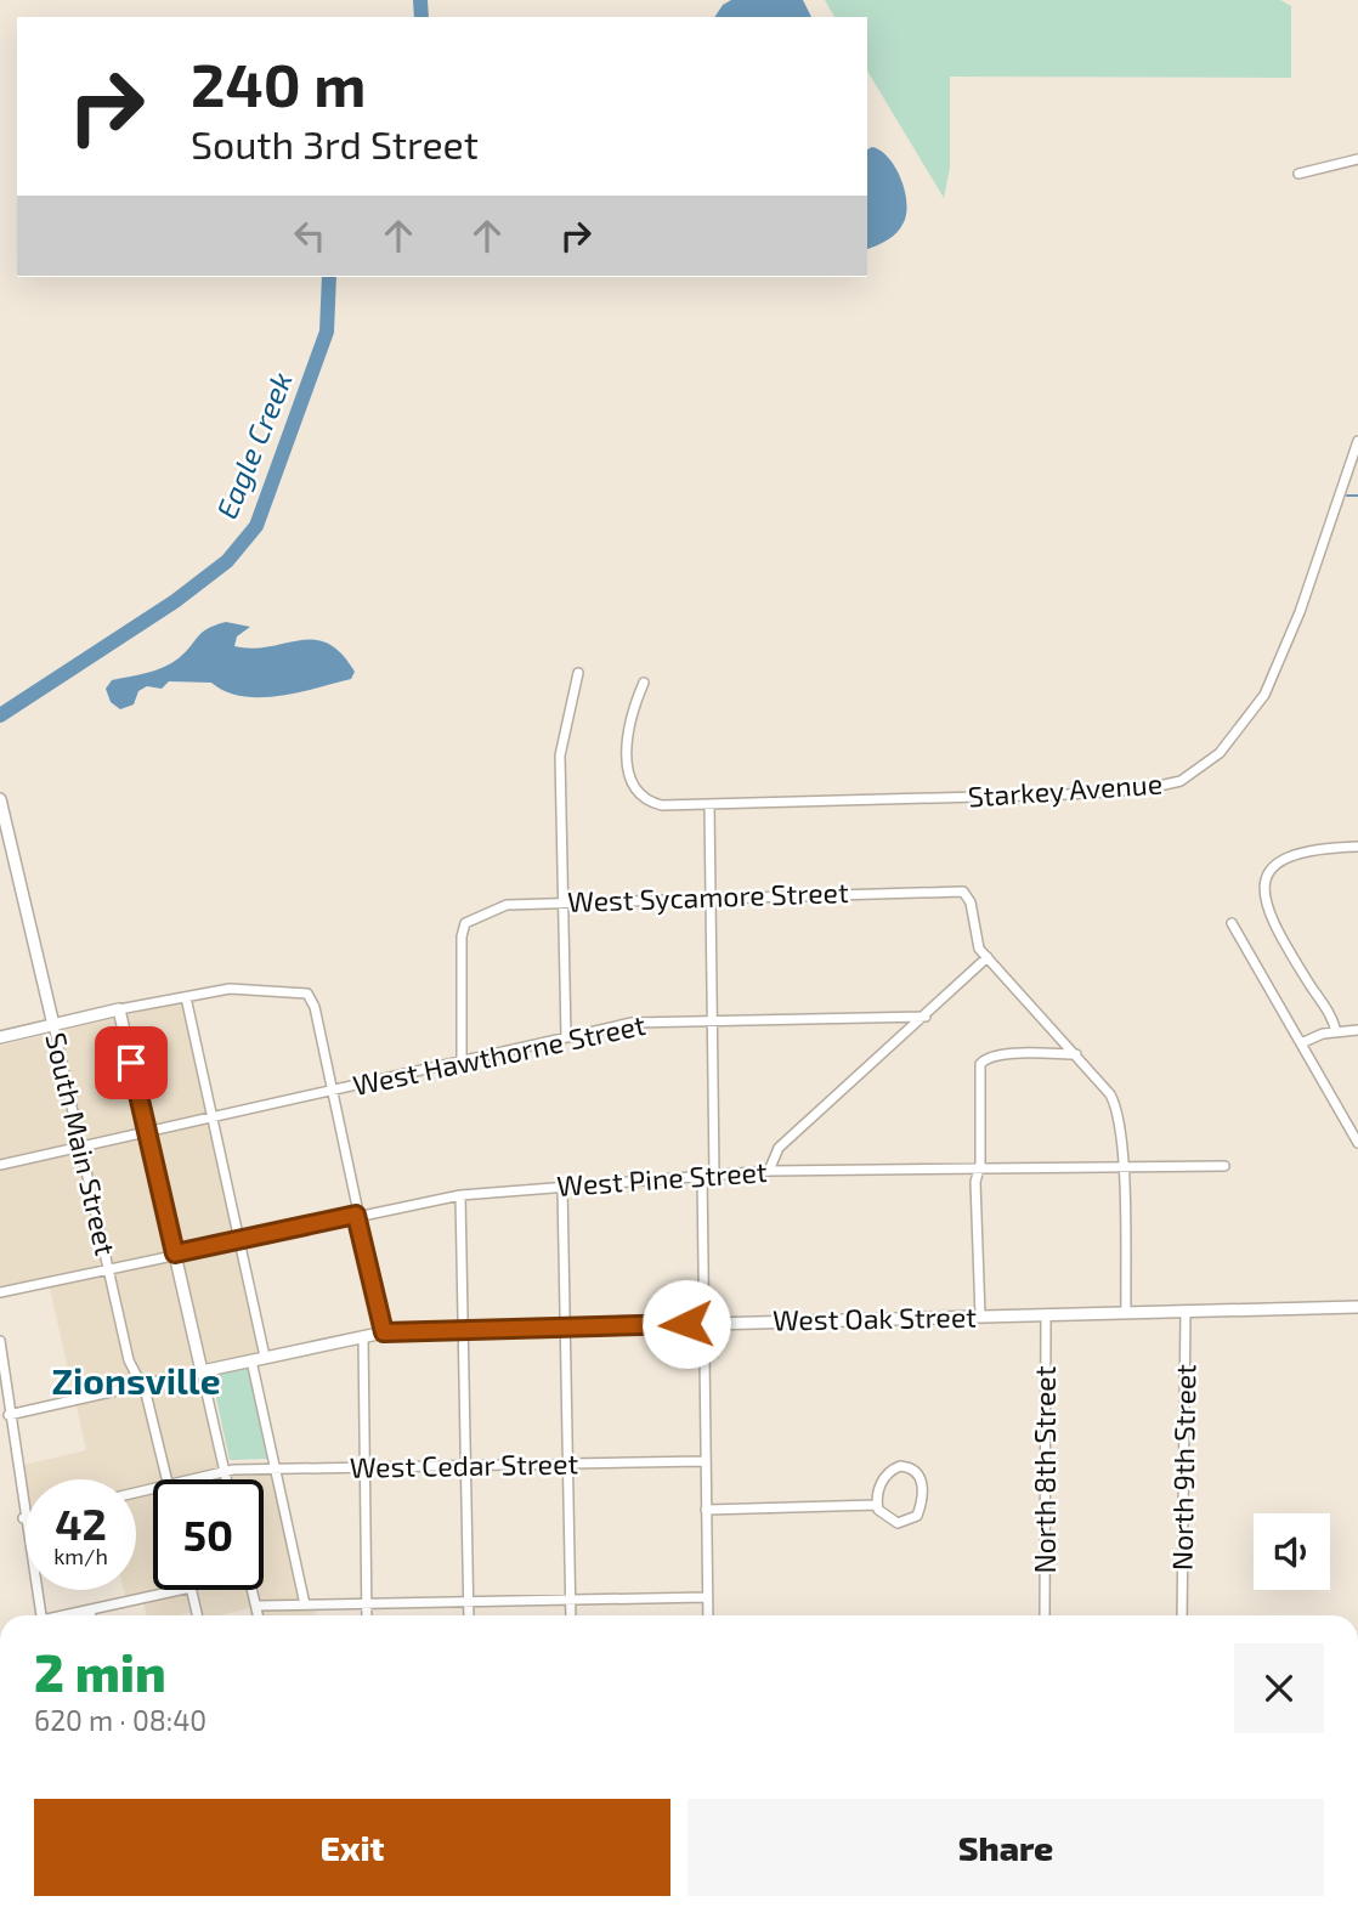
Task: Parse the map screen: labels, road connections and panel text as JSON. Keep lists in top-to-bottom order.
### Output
{
  "streets": {
    "main road": ["South Main Street", "West Oak Street"],
    "street": [
      "Starkey Avenue",
      "West Sycamore Street",
      "West Hawthorne Street",
      "West Pine Street",
      "West Cedar Street",
      "North 9th Street",
      "North 8th Street"
    ]
  },
  "crossings": [
    ["West Sycamore Street", "West Hawthorne Street"],
    ["West Hawthorne Street", "South Main Street"],
    ["South Main Street", "West Pine Street"],
    ["South Main Street", "West Oak Street"],
    ["West Oak Street", "North 9th Street"],
    ["West Oak Street", "North 8th Street"]
  ],
  "districts": ["Zionsville"],
  "water": ["Eagle Creek"],
  "page": {
    "turn": ["240 m", "South 3rd Street"],
    "speed": "42 km/h",
    "limit": "50",
    "heading": ["2 min", "620 m · 08:40"],
    "buttons": ["Exit", "Share"]
  }
}
